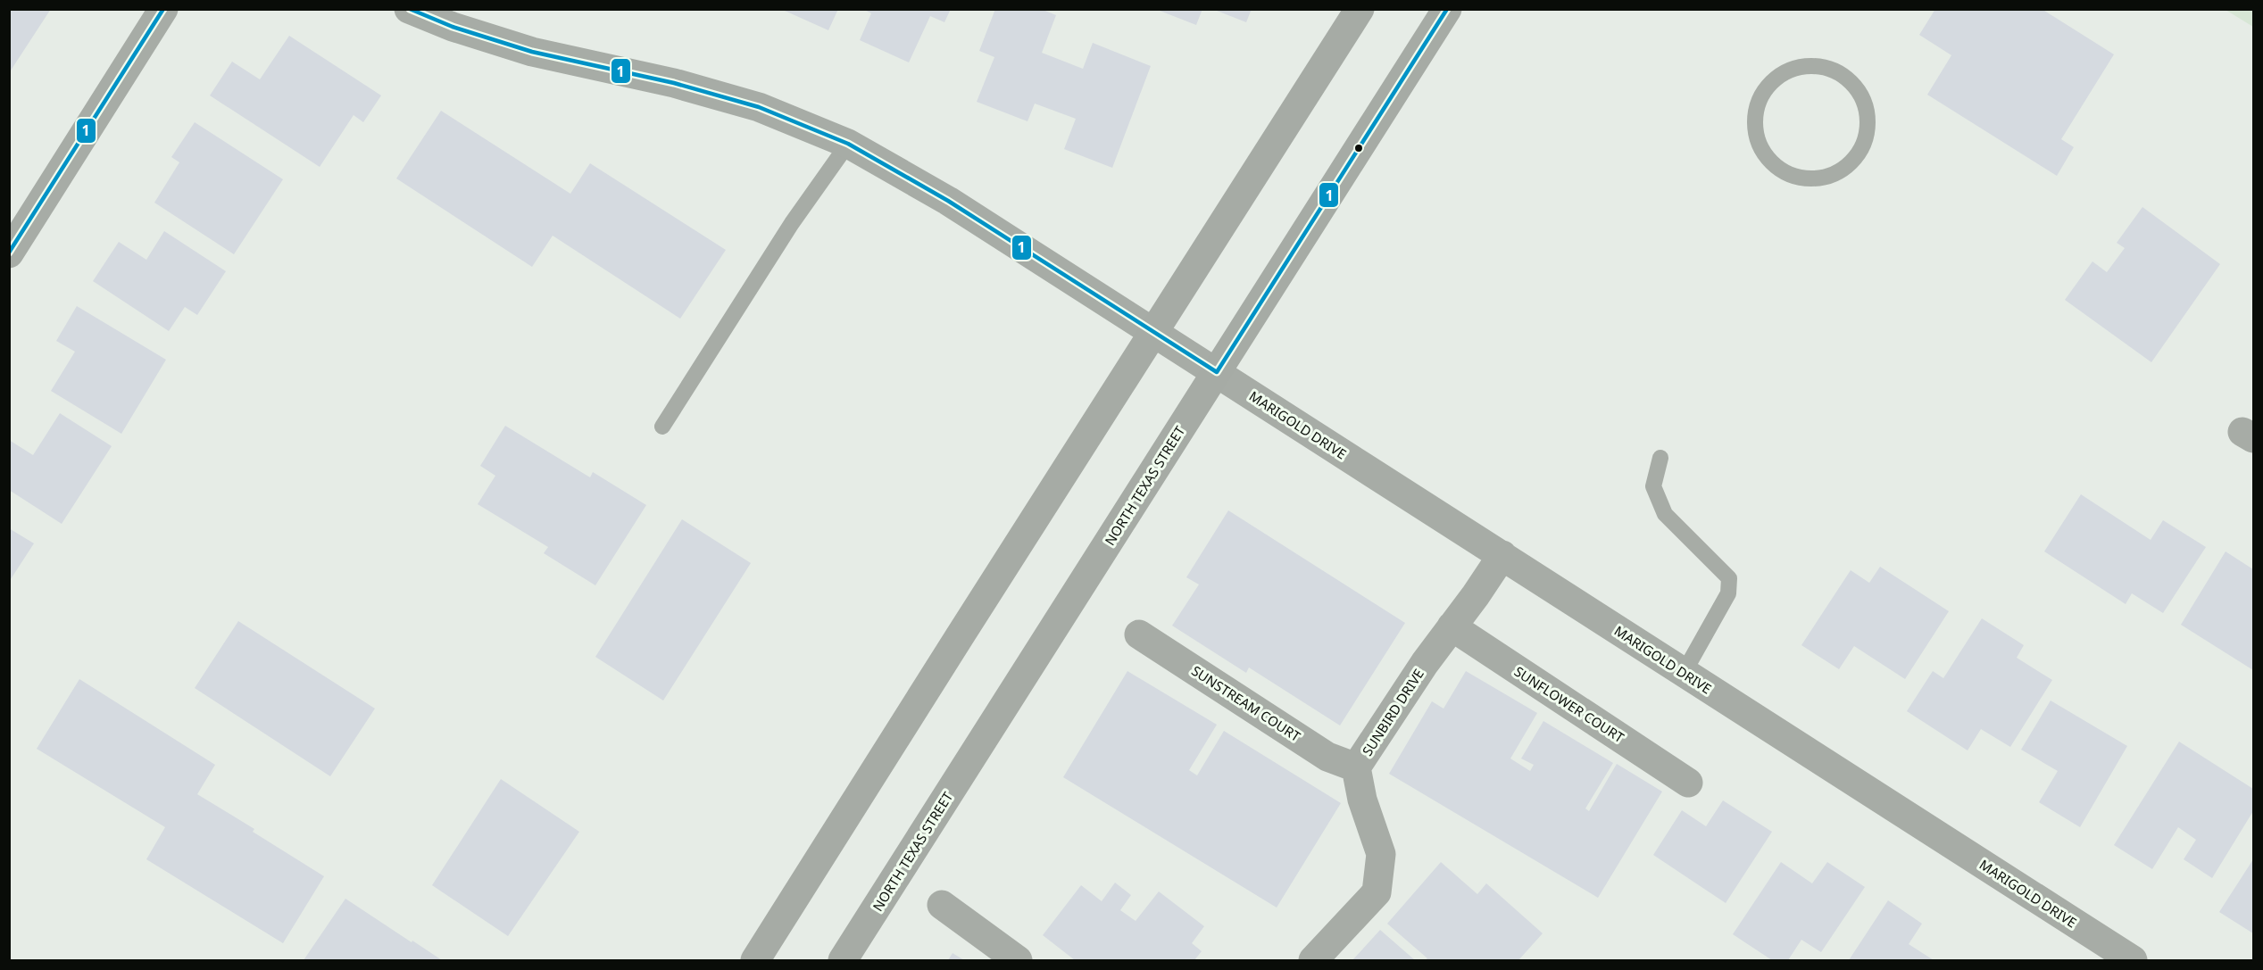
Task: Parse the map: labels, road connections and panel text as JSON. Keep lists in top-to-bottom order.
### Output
{
  "streets": {
    "main road": ["NORTH TEXAS STREET"],
    "street": [
      "MARIGOLD DRIVE",
      "SUNSTREAM COURT",
      "SUNFLOWER COURT",
      "SUNBIRD DRIVE"
    ]
  },
  "crossings": [
    ["MARIGOLD DRIVE", "NORTH TEXAS STREET"],
    ["MARIGOLD DRIVE", "SUNBIRD DRIVE"],
    ["SUNSTREAM COURT", "SUNBIRD DRIVE"],
    ["SUNFLOWER COURT", "SUNBIRD DRIVE"]
  ],
  "lines": ["transit line 1"]
}
